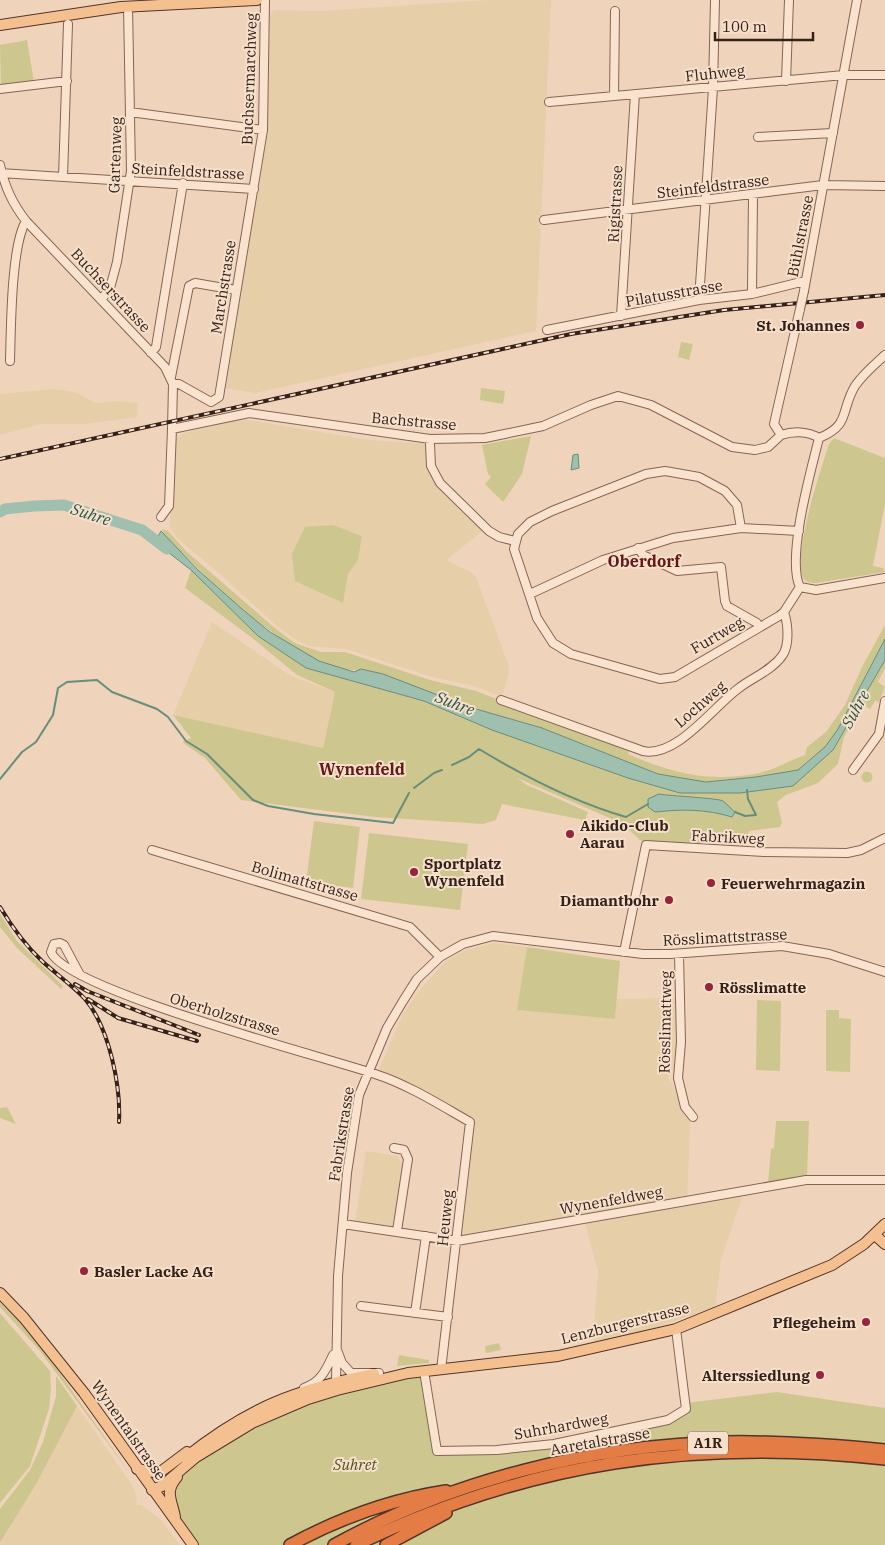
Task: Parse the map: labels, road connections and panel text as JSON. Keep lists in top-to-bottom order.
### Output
{
  "streets": {
    "highway": ["Aaretalstrasse", "A1R"],
    "main road": ["Lenzburgerstrasse", "Wynentalstrasse"],
    "street": [
      "Fluhweg",
      "Buchsermarchweg",
      "Gartenweg",
      "Steinfeldstrasse",
      "Rigistrasse",
      "Bühlstrasse",
      "Marchstrasse",
      "Buchserstrasse",
      "Pilatusstrasse",
      "Bachstrasse",
      "Furtweg",
      "Lochweg",
      "Fabrikweg",
      "Bolimattstrasse",
      "Rösslimattstrasse",
      "Oberholzstrasse",
      "Rösslimattweg",
      "Fabrikstrasse",
      "Wynenfeldweg",
      "Heuweg",
      "Suhrhardweg"
    ]
  },
  "crossings": [
    ["Fluhweg", "Rigistrasse"],
    ["Fluhweg", "Bühlstrasse"],
    ["Buchsermarchweg", "Steinfeldstrasse"],
    ["Buchsermarchweg", "Marchstrasse"],
    ["Gartenweg", "Steinfeldstrasse"],
    ["Gartenweg", "Buchserstrasse"],
    ["Steinfeldstrasse", "Rigistrasse"],
    ["Steinfeldstrasse", "Bühlstrasse"],
    ["Steinfeldstrasse", "Marchstrasse"],
    ["Steinfeldstrasse", "Buchserstrasse"],
    ["Rigistrasse", "Pilatusstrasse"],
    ["Bühlstrasse", "Pilatusstrasse"],
    ["Bühlstrasse", "Bachstrasse"],
    ["Marchstrasse", "Buchserstrasse"],
    ["Furtweg", "Lochweg"],
    ["Fabrikweg", "Rösslimattstrasse"],
    ["Fabrikweg", "Fabrikstrasse"],
    ["Bolimattstrasse", "Fabrikstrasse"],
    ["Rösslimattstrasse", "Rösslimattweg"],
    ["Rösslimattstrasse", "Fabrikstrasse"],
    ["Oberholzstrasse", "Fabrikstrasse"],
    ["Oberholzstrasse", "Heuweg"],
    ["Fabrikstrasse", "Wynenfeldweg"],
    ["Fabrikstrasse", "Lenzburgerstrasse"],
    ["Wynenfeldweg", "Heuweg"],
    ["Heuweg", "Lenzburgerstrasse"],
    ["Lenzburgerstrasse", "Suhrhardweg"],
    ["Lenzburgerstrasse", "Wynentalstrasse"]
  ],
  "districts": ["Oberdorf", "Wynenfeld"],
  "water": ["Suhre"],
  "parks": ["Suhret"],
  "places": [
    "St. Johannes",
    "Aikido-Club Aarau",
    "Sportplatz Wynenfeld",
    "Feuerwehrmagazin",
    "Diamantbohr",
    "Rösslimatte",
    "Basler Lacke AG",
    "Pflegeheim",
    "Alterssiedlung"
  ],
  "scale_bar": "100 m"
}
